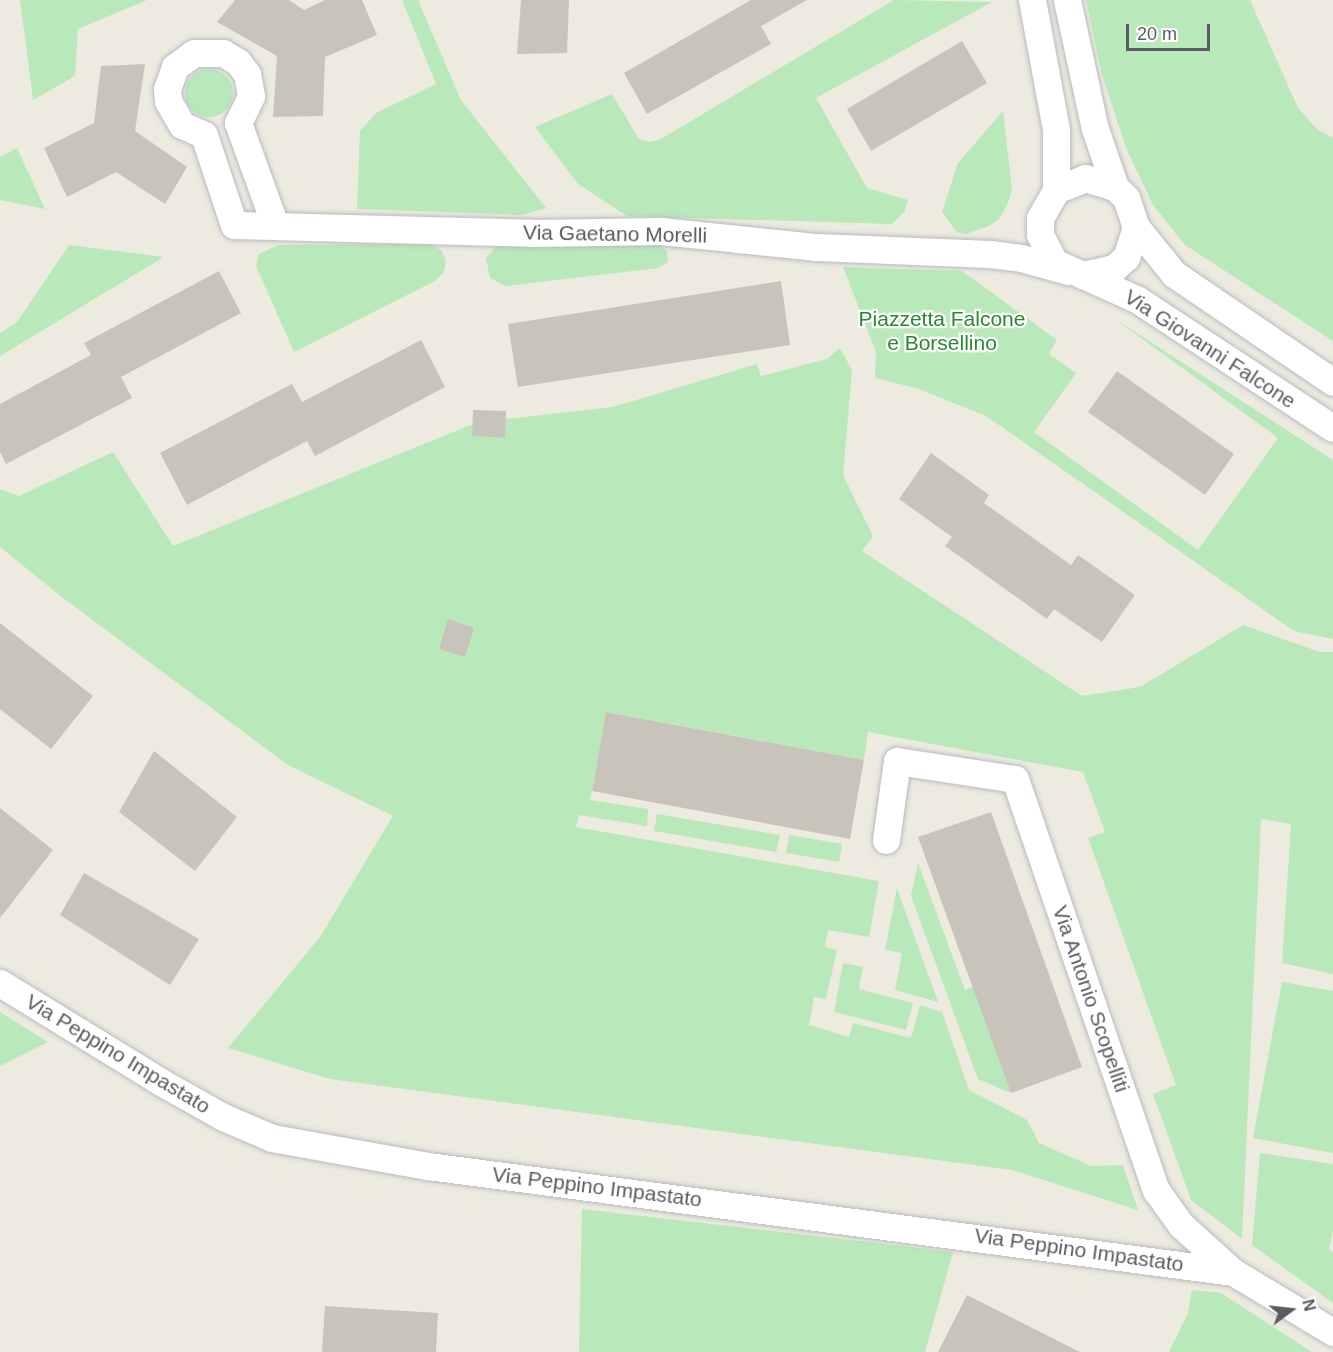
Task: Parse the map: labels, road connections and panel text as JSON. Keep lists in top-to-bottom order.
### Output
{
  "streets": {
    "street": [
      "Via Gaetano Morelli",
      "Via Giovanni Falcone",
      "Via Antonio Scopelliti",
      "Via Peppino Impastato"
    ]
  },
  "crossings": [
    ["Via Gaetano Morelli", "Via Giovanni Falcone"],
    ["Via Antonio Scopelliti", "Via Peppino Impastato"]
  ],
  "parks": ["Piazzetta Falcone e Borsellino"],
  "scale_bar": "20 m",
  "north": "right"
}
